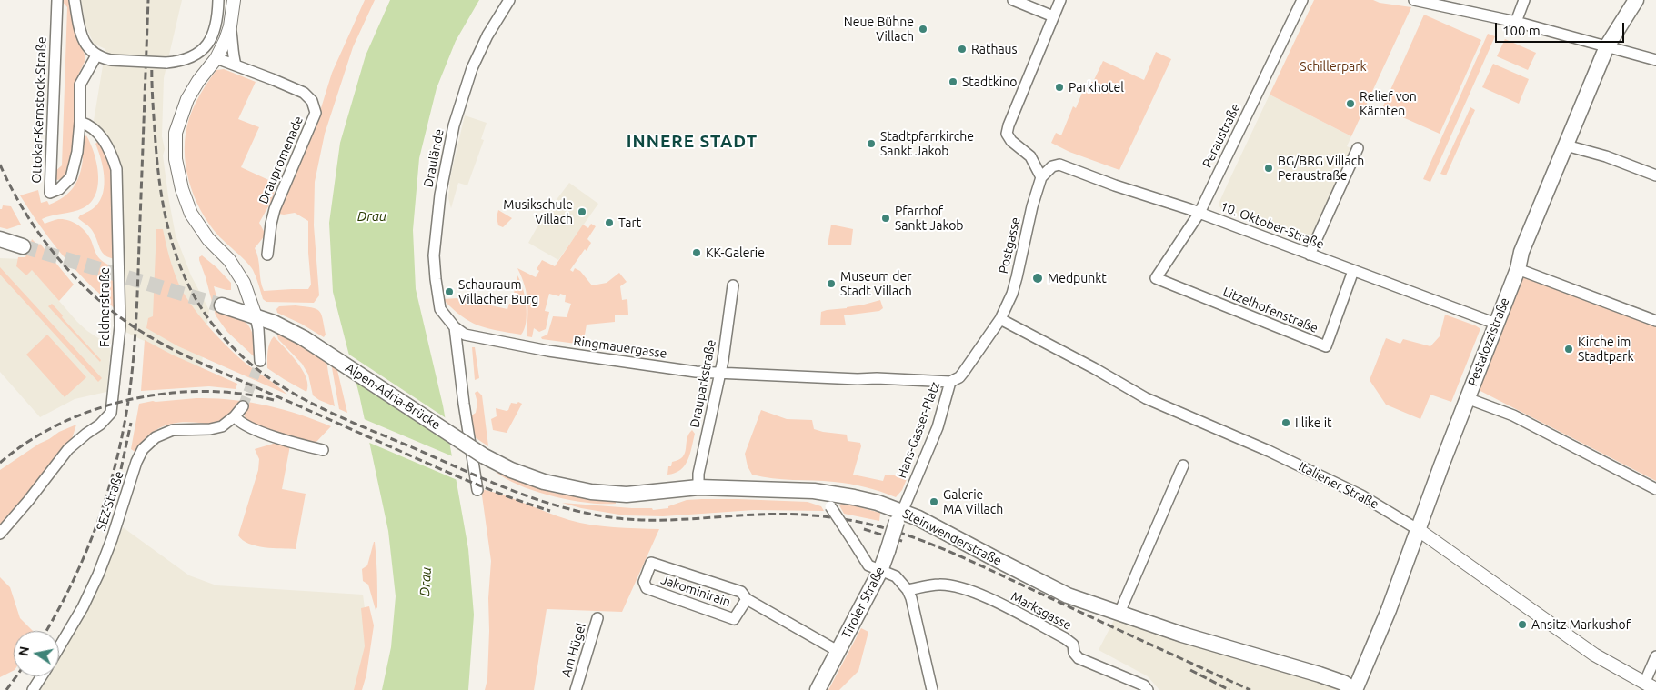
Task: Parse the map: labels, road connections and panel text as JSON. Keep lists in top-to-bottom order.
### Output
{
  "streets": {
    "main road": [
      "Pestalozzistraße",
      "Alpen-Adria-Brücke",
      "Steinwenderstraße",
      "Tiroler Straße"
    ],
    "street": [
      "Ottokar-Kernstock-Straße",
      "Peraustraße",
      "Draulände",
      "Draupromenade",
      "10. Oktober-Straße",
      "Postgasse",
      "Feldnerstraße",
      "Litzelhofenstraße",
      "Ringmauergasse",
      "Drauparkstraße",
      "Hans-Gasser-Platz",
      "Italiener Straße",
      "SEZ-Straße",
      "Jakominirain",
      "Marksgasse",
      "Am Hügel"
    ]
  },
  "crossings": [
    ["Ottokar-Kernstock-Straße", "Feldnerstraße"],
    ["Peraustraße", "10. Oktober-Straße"],
    ["Peraustraße", "Litzelhofenstraße"],
    ["Draulände", "Ringmauergasse"],
    ["10. Oktober-Straße", "Postgasse"],
    ["10. Oktober-Straße", "Litzelhofenstraße"],
    ["10. Oktober-Straße", "Pestalozzistraße"],
    ["Postgasse", "Hans-Gasser-Platz"],
    ["Postgasse", "Italiener Straße"],
    ["Pestalozzistraße", "Italiener Straße"],
    ["Pestalozzistraße", "Steinwenderstraße"],
    ["Ringmauergasse", "Drauparkstraße"],
    ["Ringmauergasse", "Hans-Gasser-Platz"],
    ["Drauparkstraße", "Steinwenderstraße"],
    ["Alpen-Adria-Brücke", "Steinwenderstraße"],
    ["Hans-Gasser-Platz", "Italiener Straße"],
    ["Hans-Gasser-Platz", "Steinwenderstraße"],
    ["Hans-Gasser-Platz", "Tiroler Straße"],
    ["Steinwenderstraße", "Tiroler Straße"],
    ["Jakominirain", "Tiroler Straße"]
  ],
  "districts": ["INNERE STADT"],
  "water": ["Drau"],
  "parks": ["Schillerpark"],
  "places": [
    "Neue Bühne Villach",
    "Rathaus",
    "Stadtkino",
    "Parkhotel",
    "Relief von Kärnten",
    "Stadtpfarrkirche Sankt Jakob",
    "BG/BRG Villach Peraustraße",
    "Musikschule Villach",
    "Pfarrhof Sankt Jakob",
    "Tart",
    "KK-Galerie",
    "Medpunkt",
    "Museum der Stadt Villach",
    "Schauraum Villacher Burg",
    "Kirche im Stadtpark",
    "I like it",
    "Galerie MA Villach",
    "Ansitz Markushof"
  ],
  "scale_bar": "100 m",
  "north": "left"
}
